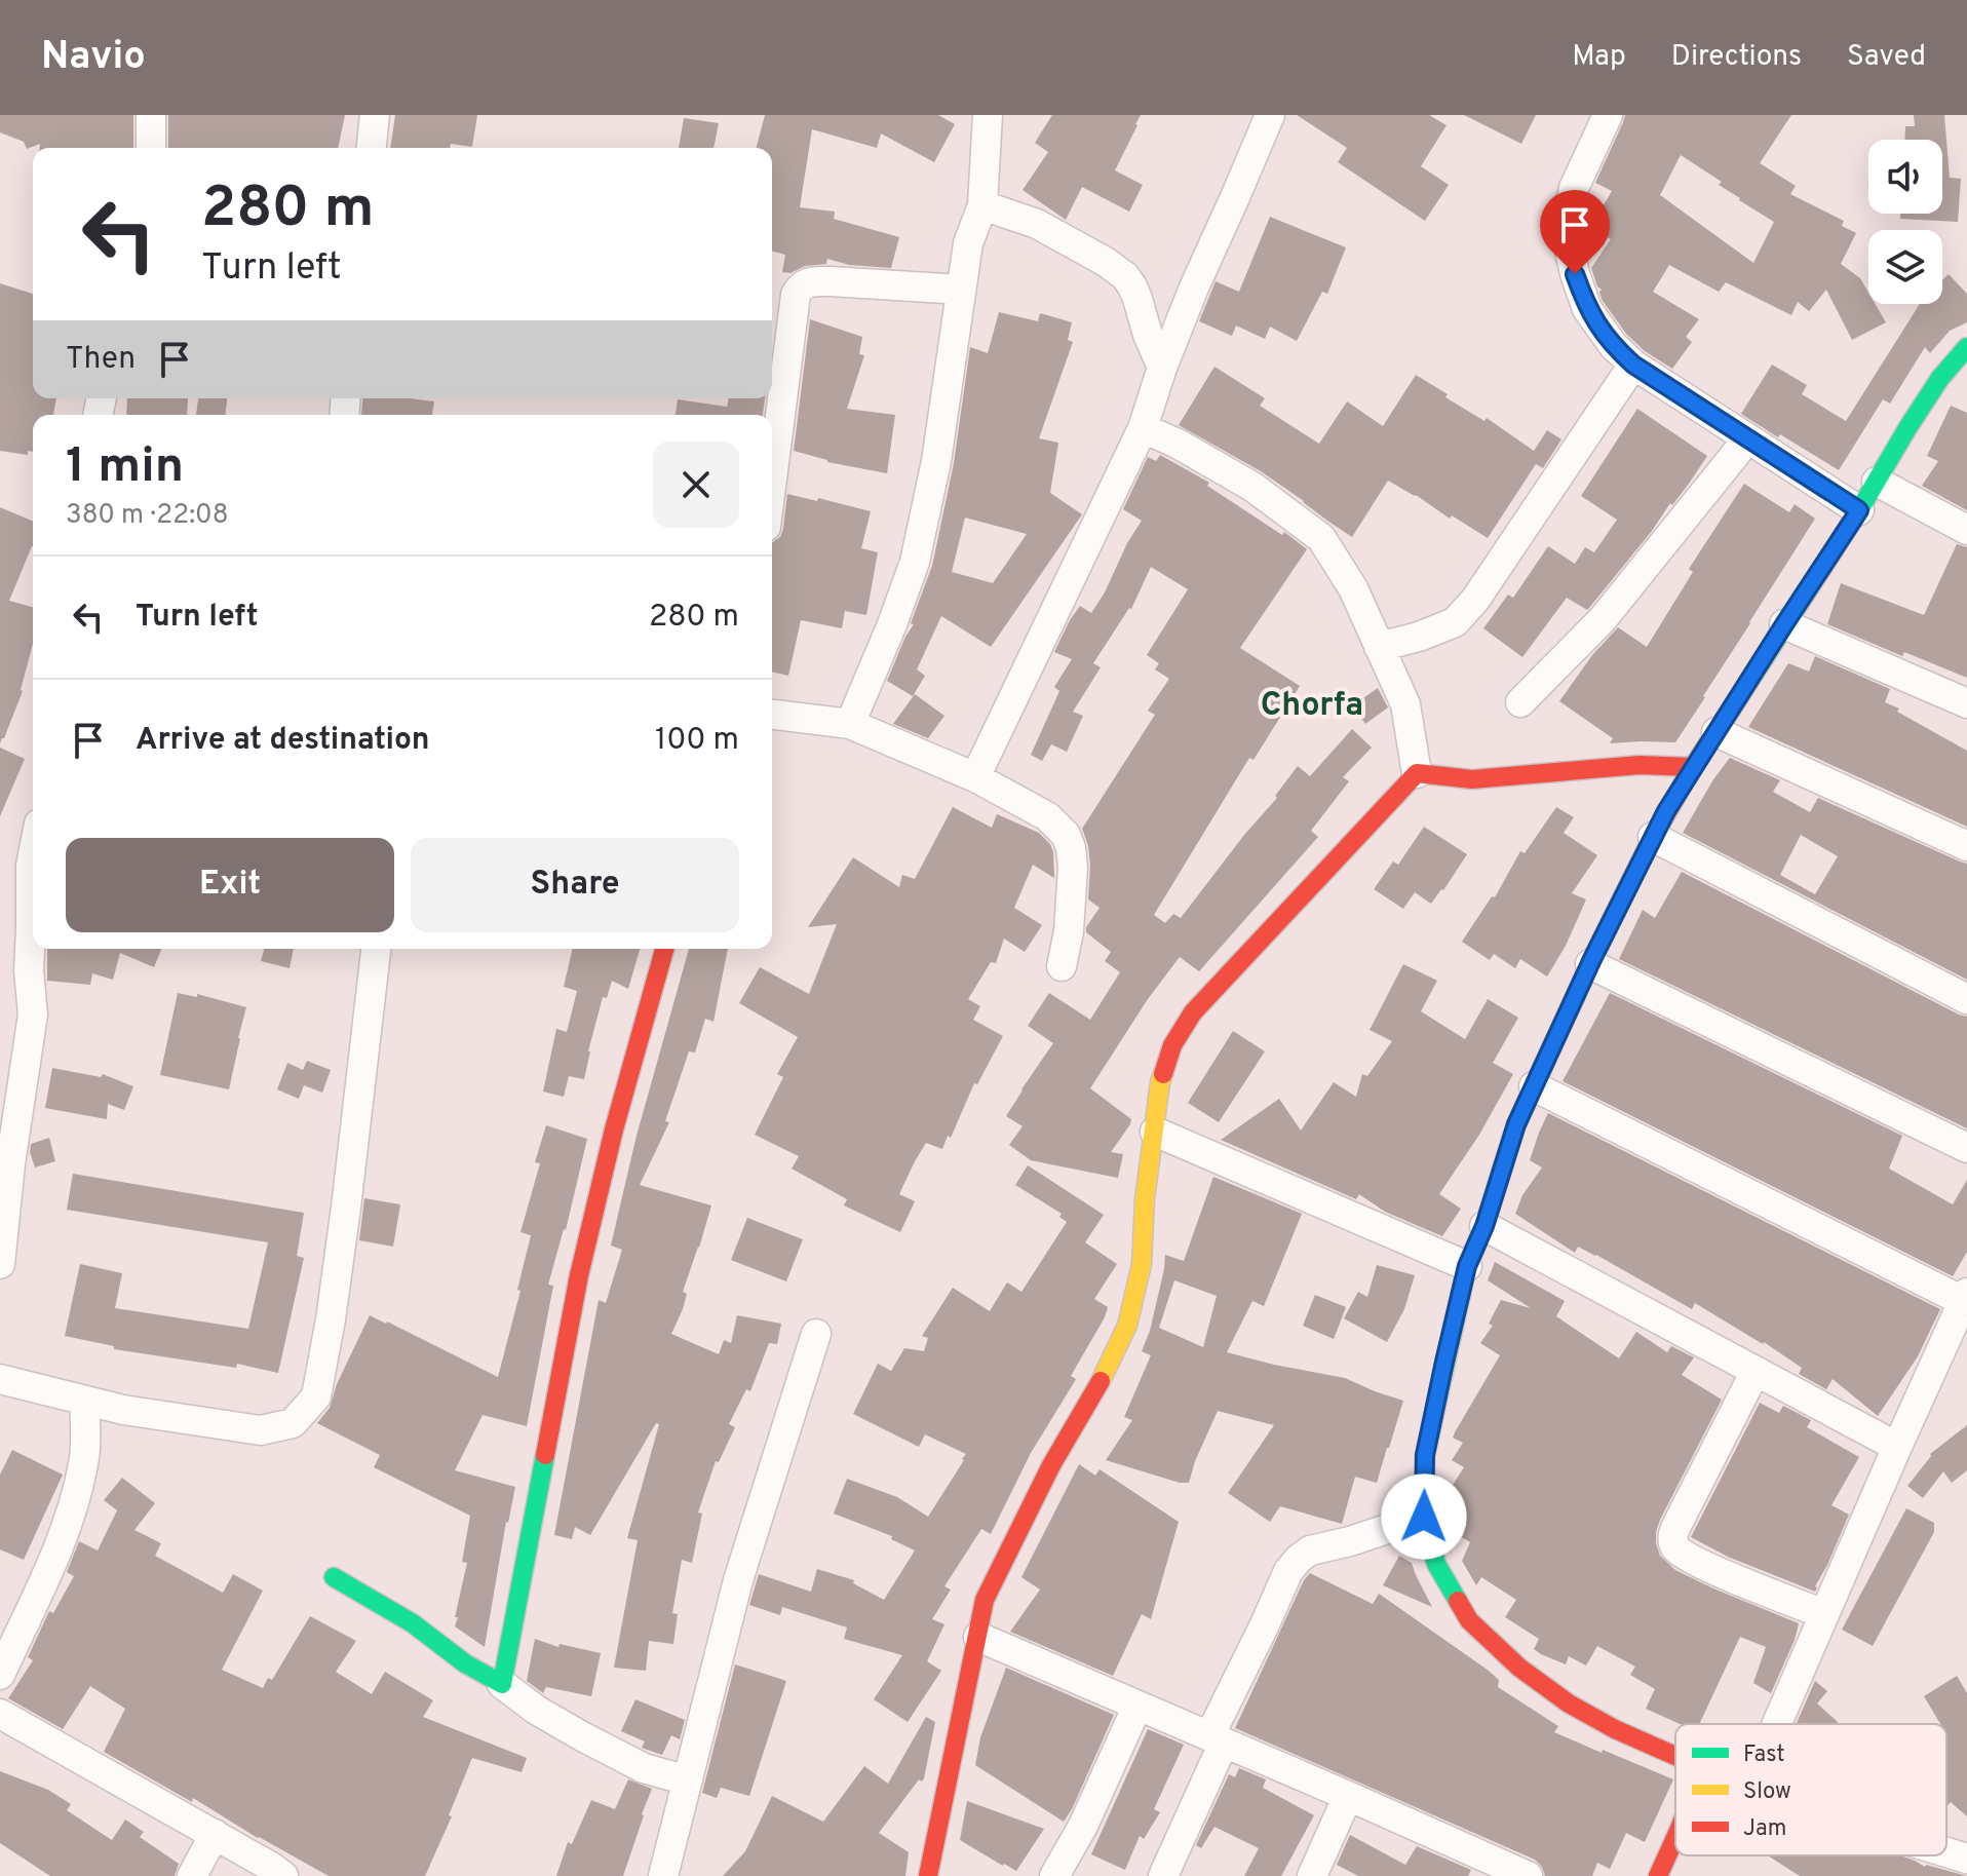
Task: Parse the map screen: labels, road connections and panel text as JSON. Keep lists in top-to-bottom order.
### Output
{
  "districts": ["Chorfa"],
  "legend": ["Fast", "Slow", "Jam"],
  "page": {
    "header": "Navio",
    "nav": ["Map", "Directions", "Saved"],
    "turn": ["280 m", "Turn left"],
    "then": "Then",
    "heading": ["1 min", "380 m · 22:08"],
    "list": [
      {
        "name": "Turn left",
        "value": "280 m"
      },
      {
        "name": "Arrive at destination",
        "value": "100 m"
      }
    ],
    "buttons": ["Exit", "Share"]
  }
}
